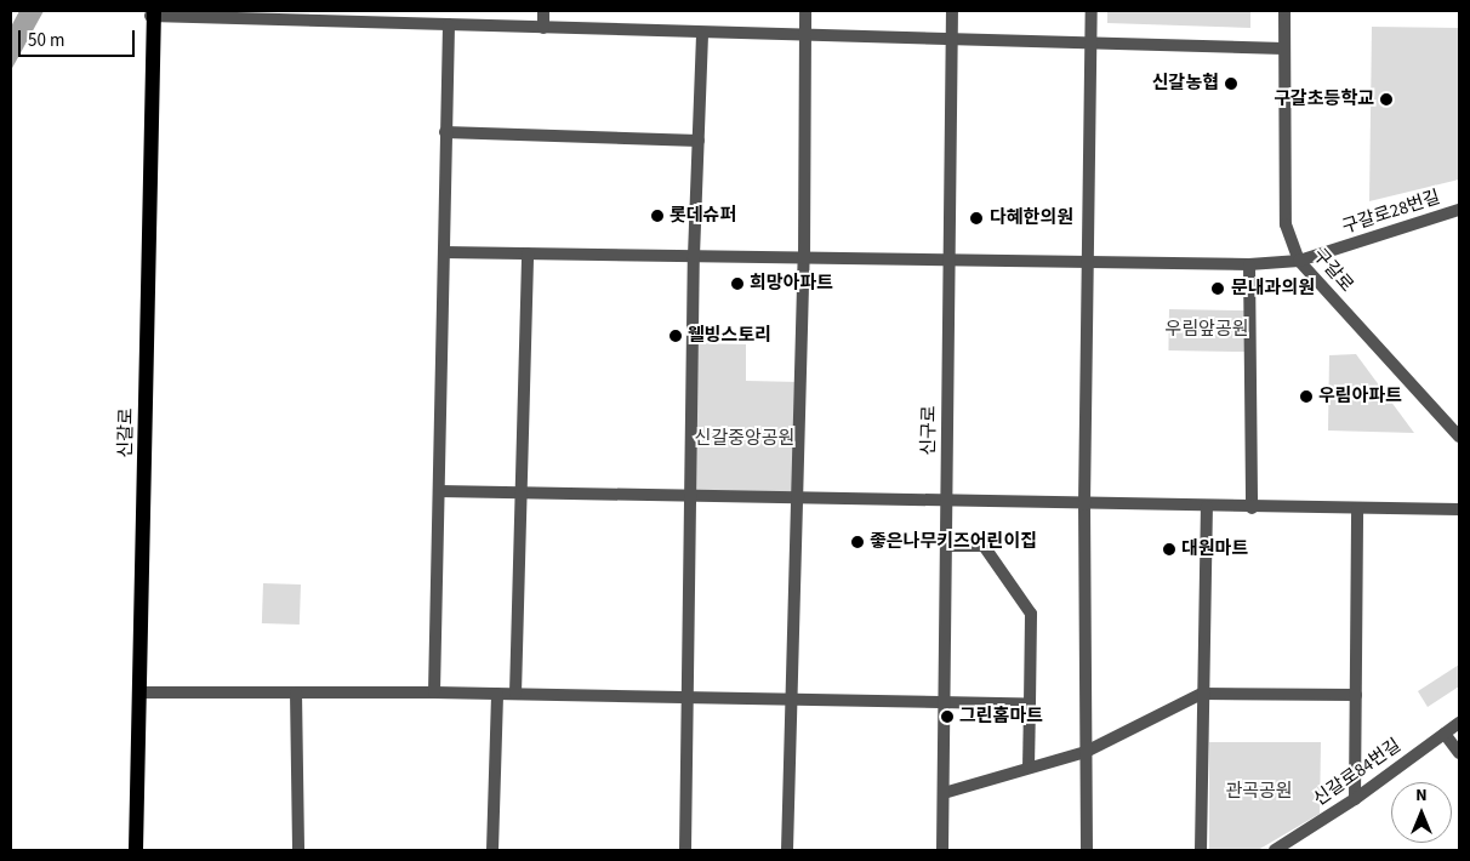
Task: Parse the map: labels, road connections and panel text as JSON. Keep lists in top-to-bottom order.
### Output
{
  "streets": {
    "main road": ["신갈로"],
    "street": [
      "구갈로28번길",
      "구갈로",
      "신구로",
      "신갈로84번길"
    ]
  },
  "crossings": [
    ["구갈로28번길", "구갈로"],
    ["구갈로28번길", "신구로"]
  ],
  "parks": ["우림앞공원", "신갈중앙공원", "관곡공원"],
  "places": [
    "신갈농협",
    "구갈초등학교",
    "롯데슈퍼",
    "다혜한의원",
    "희망아파트",
    "문내과의원",
    "웰빙스토리",
    "우림아파트",
    "좋은나무키즈어린이집",
    "대원마트",
    "그린홈마트"
  ],
  "scale_bar": "50 m",
  "north": "top"
}
